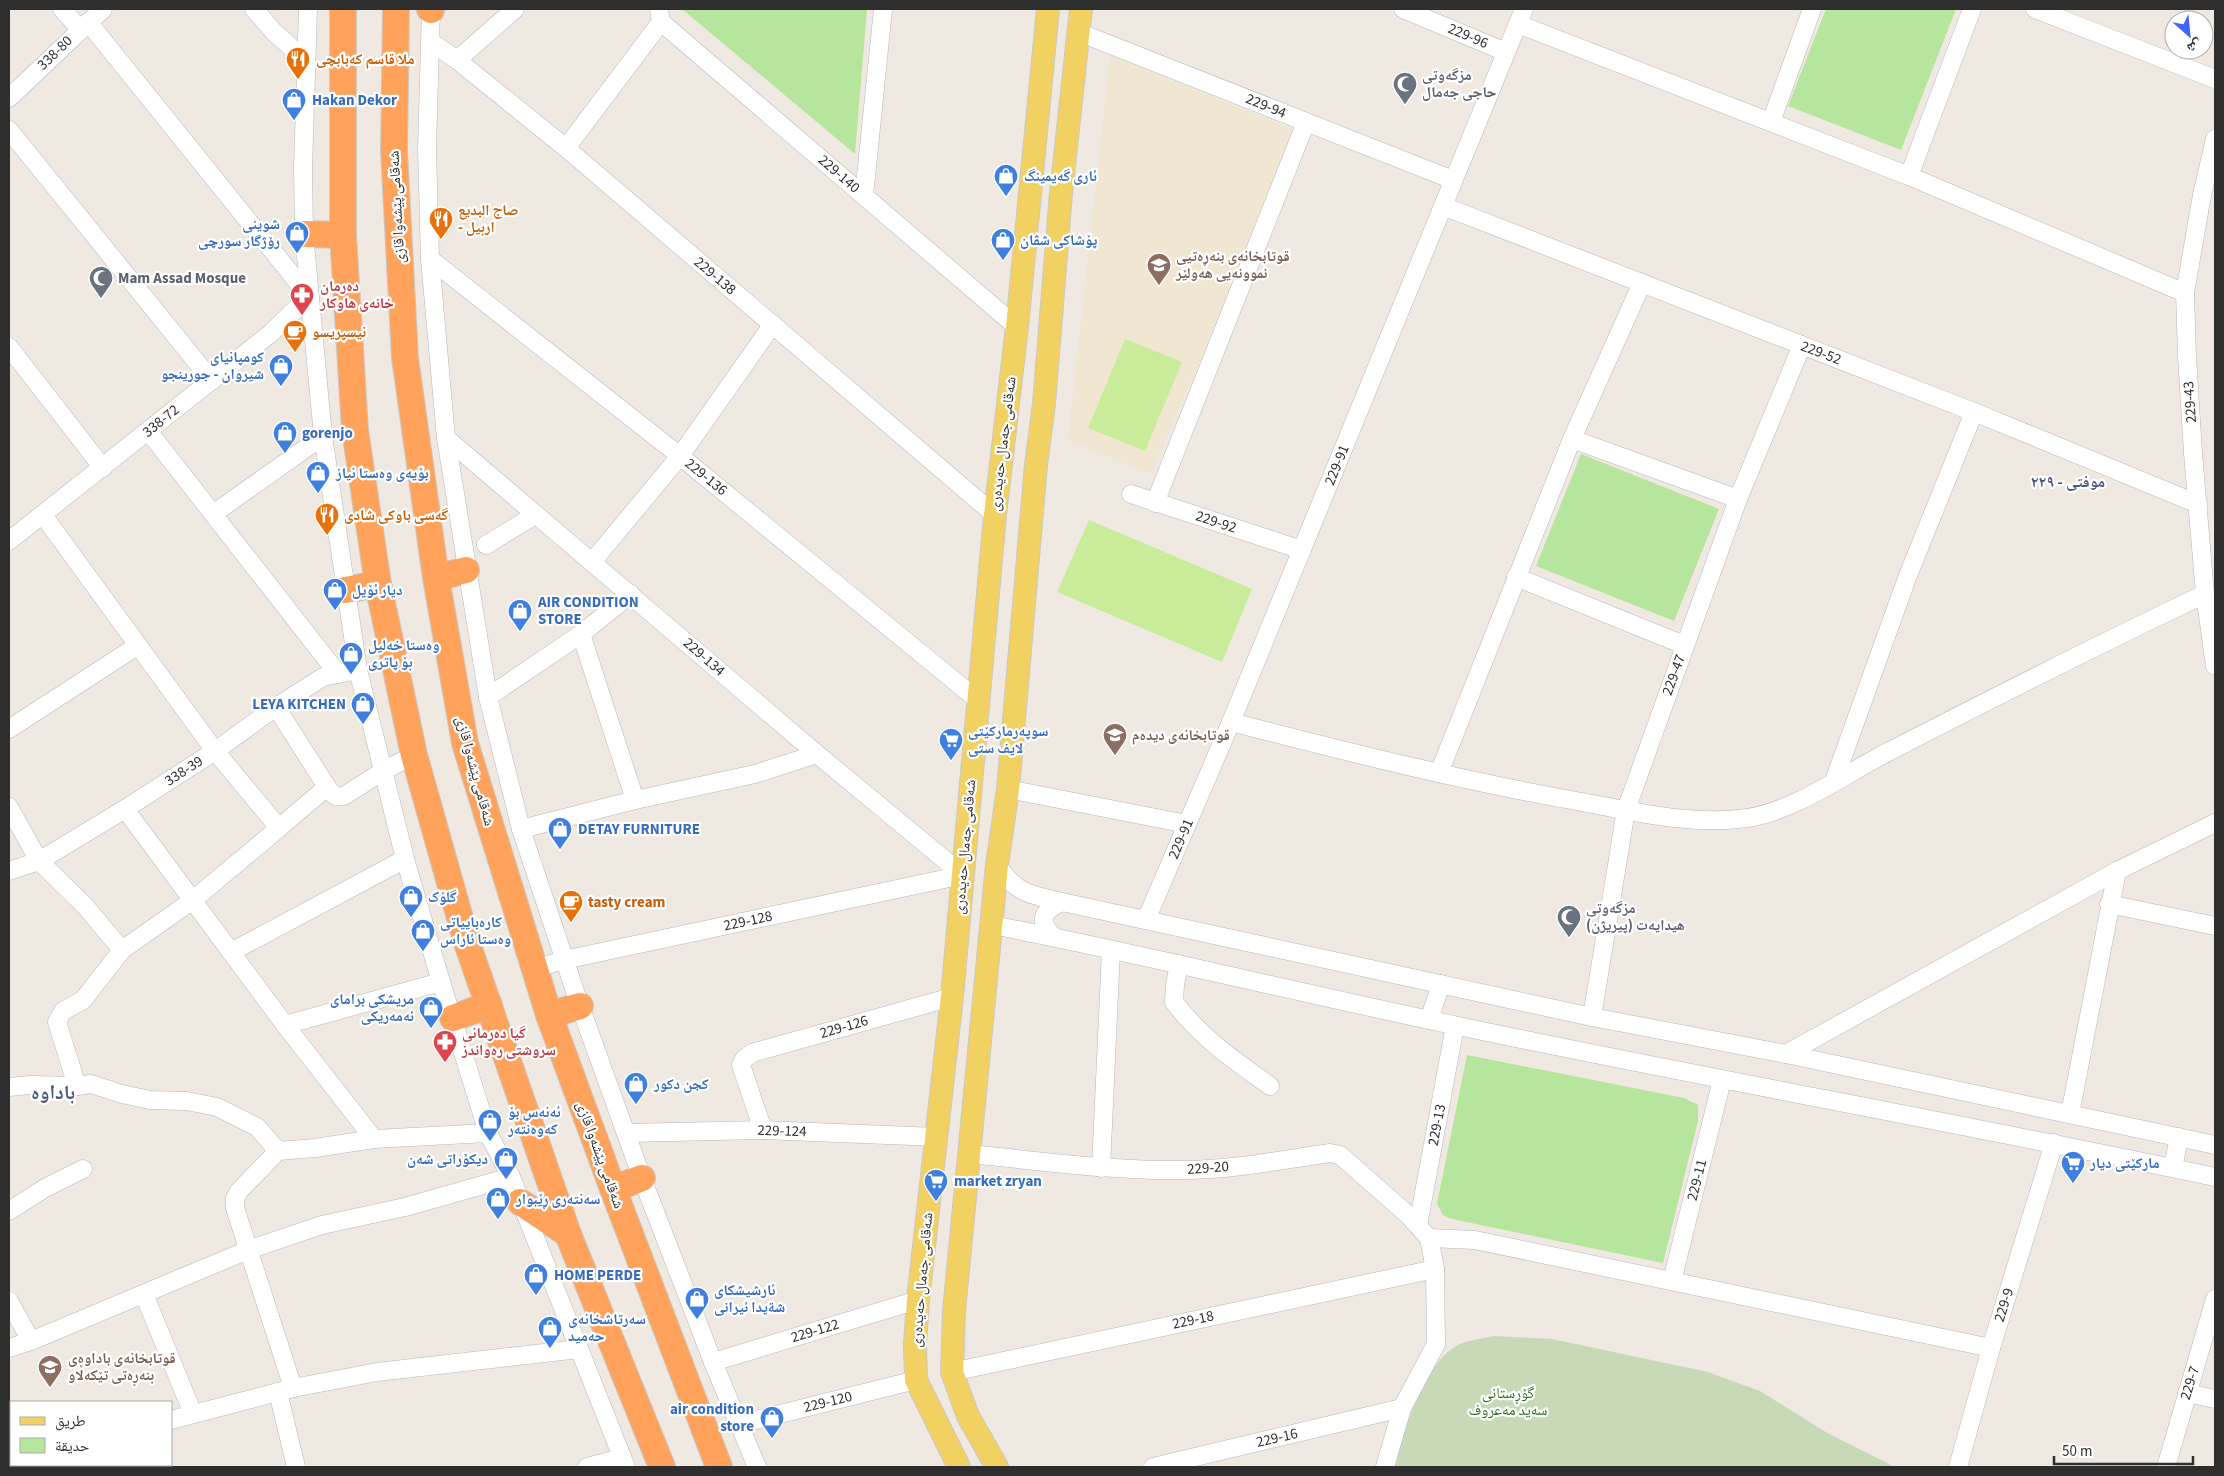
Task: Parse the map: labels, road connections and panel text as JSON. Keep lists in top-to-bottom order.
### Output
{
  "streets": {
    "highway": ["شەقامی پێشەوا قازی"],
    "main road": ["شەقامی جەمال حەیدەری"],
    "street": [
      "229-96",
      "338-80",
      "229-94",
      "229-140",
      "229-138",
      "229-52",
      "229-43",
      "338-72",
      "229-91",
      "229-136",
      "229-92",
      "229-134",
      "229-47",
      "338-39",
      "229-128",
      "229-126",
      "229-13",
      "229-124",
      "229-20",
      "229-11",
      "229-9",
      "229-18",
      "229-122",
      "229-7",
      "229-120",
      "229-16"
    ]
  },
  "crossings": [
    ["229-96", "229-91"],
    ["229-94", "229-91"],
    ["229-140", "شەقامی جەمال حەیدەری"],
    ["شەقامی پێشەوا قازی", "229-128"],
    ["229-138", "شەقامی جەمال حەیدەری"],
    ["229-52", "229-43"],
    ["229-52", "229-91"],
    ["229-52", "229-47"],
    ["شەقامی جەمال حەیدەری", "229-136"],
    ["شەقامی جەمال حەیدەری", "229-134"],
    ["شەقامی جەمال حەیدەری", "229-128"],
    ["شەقامی جەمال حەیدەری", "229-126"],
    ["شەقامی جەمال حەیدەری", "229-124"],
    ["شەقامی جەمال حەیدەری", "229-122"],
    ["شەقامی جەمال حەیدەری", "229-120"],
    ["229-91", "229-92"],
    ["229-134", "229-128"],
    ["229-126", "229-124"],
    ["229-13", "229-20"]
  ],
  "districts": ["موفتی - ٢٢٩", "باداوە"],
  "parks": ["گۆڕستانی سەید مەعروف"],
  "places": {
    "restaurant": ["ملا قاسم کەبابچی", "صاج البديع - اربيل", "گەسی باوکی شادی"],
    "mosque": ["مزگەوتی حاجی جەمال", "Mam Assad Mosque", "مزگه‌وتی هیدایه‌ت (پیریژن)"],
    "shop": [
      "Hakan Dekor",
      "ئاری گەیمینگ",
      "شوينی رۆژگار سورچی",
      "پۆشاکی شڤان",
      "كومپانیای شیروان - جورینجو",
      "gorenjo",
      "بۆیەی وەستا نیاز",
      "دیار ئۆیل",
      "AIR CONDITION STORE",
      "وەستا خەلیل بۆ پاتری",
      "LEYA KITCHEN",
      "DETAY FURNITURE",
      "گلۆک",
      "کارەباییاتی وەستا ئاراس",
      "مریشکی برامای ئەمەریکی",
      "كجن دكور",
      "ئەنەس بۆ کەوەنتەر",
      "دیکۆراتی شەن",
      "سەنتەری ڕێبوار",
      "HOME PERDE",
      "ئارشيشكاى شةيدا ئيرانى",
      "سەرتاشخانەی حەمید",
      "air condition store"
    ],
    "school or university": ["قوتابخانەی بنەڕەتیی نموونەیی هەولێر", "قوتابخانەی دیدەم", "قوتابخانەی باداوەی بنەڕەتی تێکەڵاو"],
    "pharmacy": ["دەرمان خانەی هاوکار", "گیا دەرمانی سروشتی رەواندز"],
    "cafe": ["نيسپريسو", "tasty cream"],
    "supermarket": ["سوپەرمارکێتی لایف ستی", "مارکێتی دیار", "market zryan"]
  },
  "legend": ["طريق", "حديقة"],
  "scale_bar": "50 m",
  "north": "bottom right"
}
